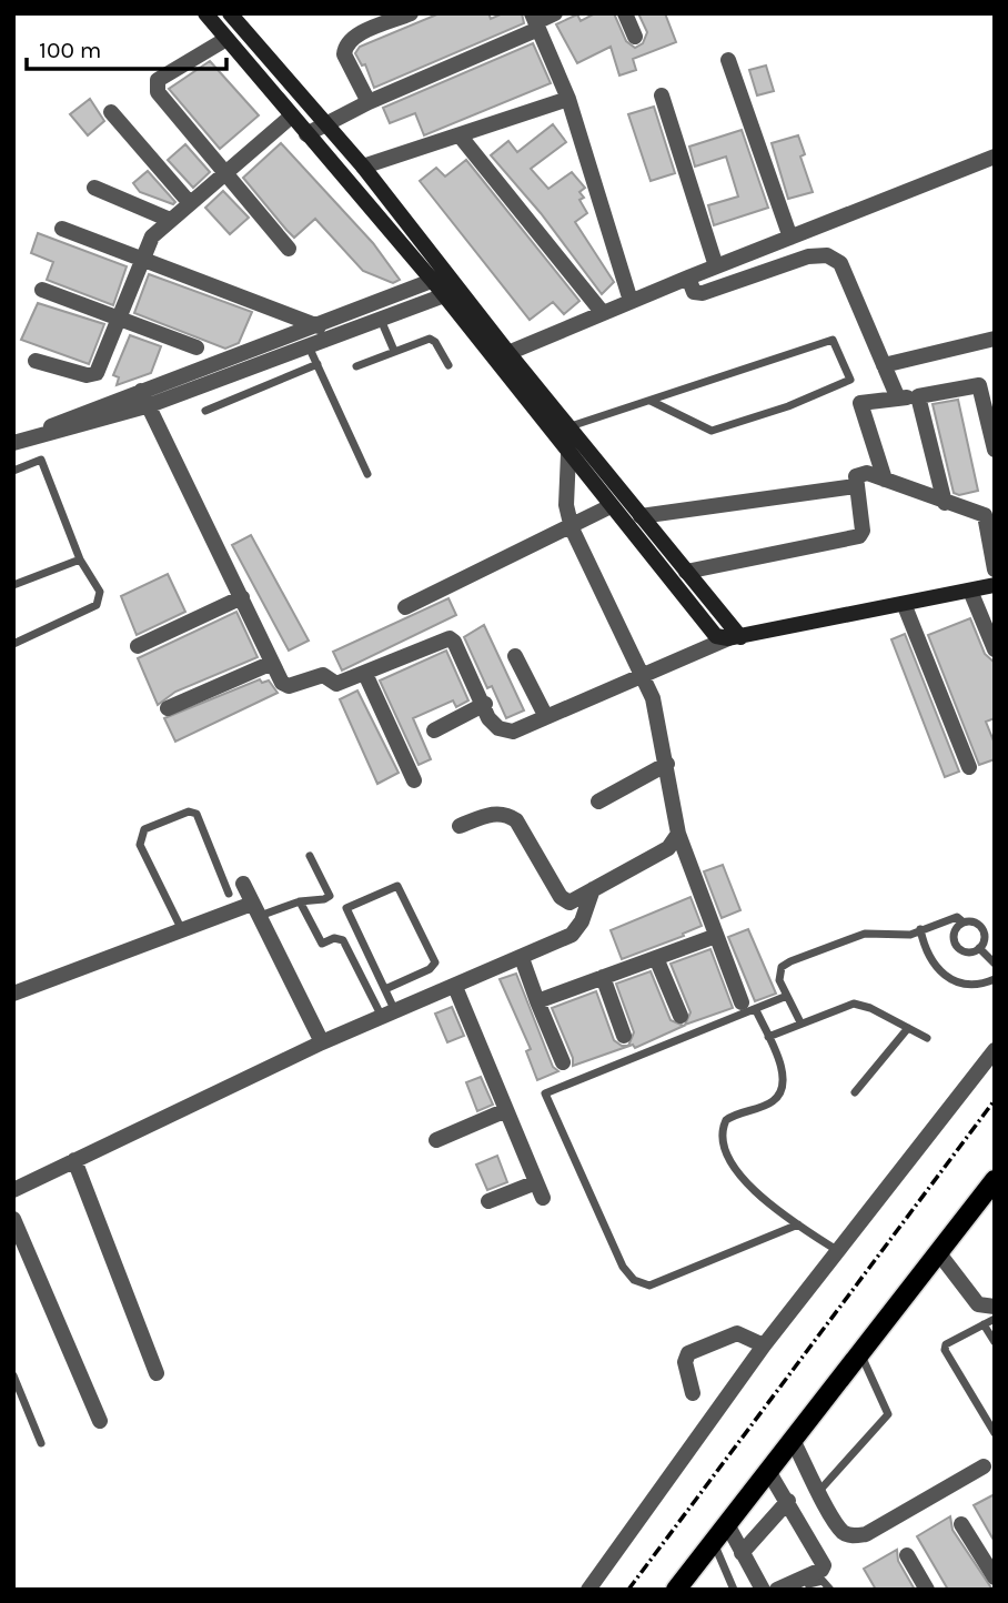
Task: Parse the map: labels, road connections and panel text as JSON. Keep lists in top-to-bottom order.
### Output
{
  "scale_bar": "100 m"
}
